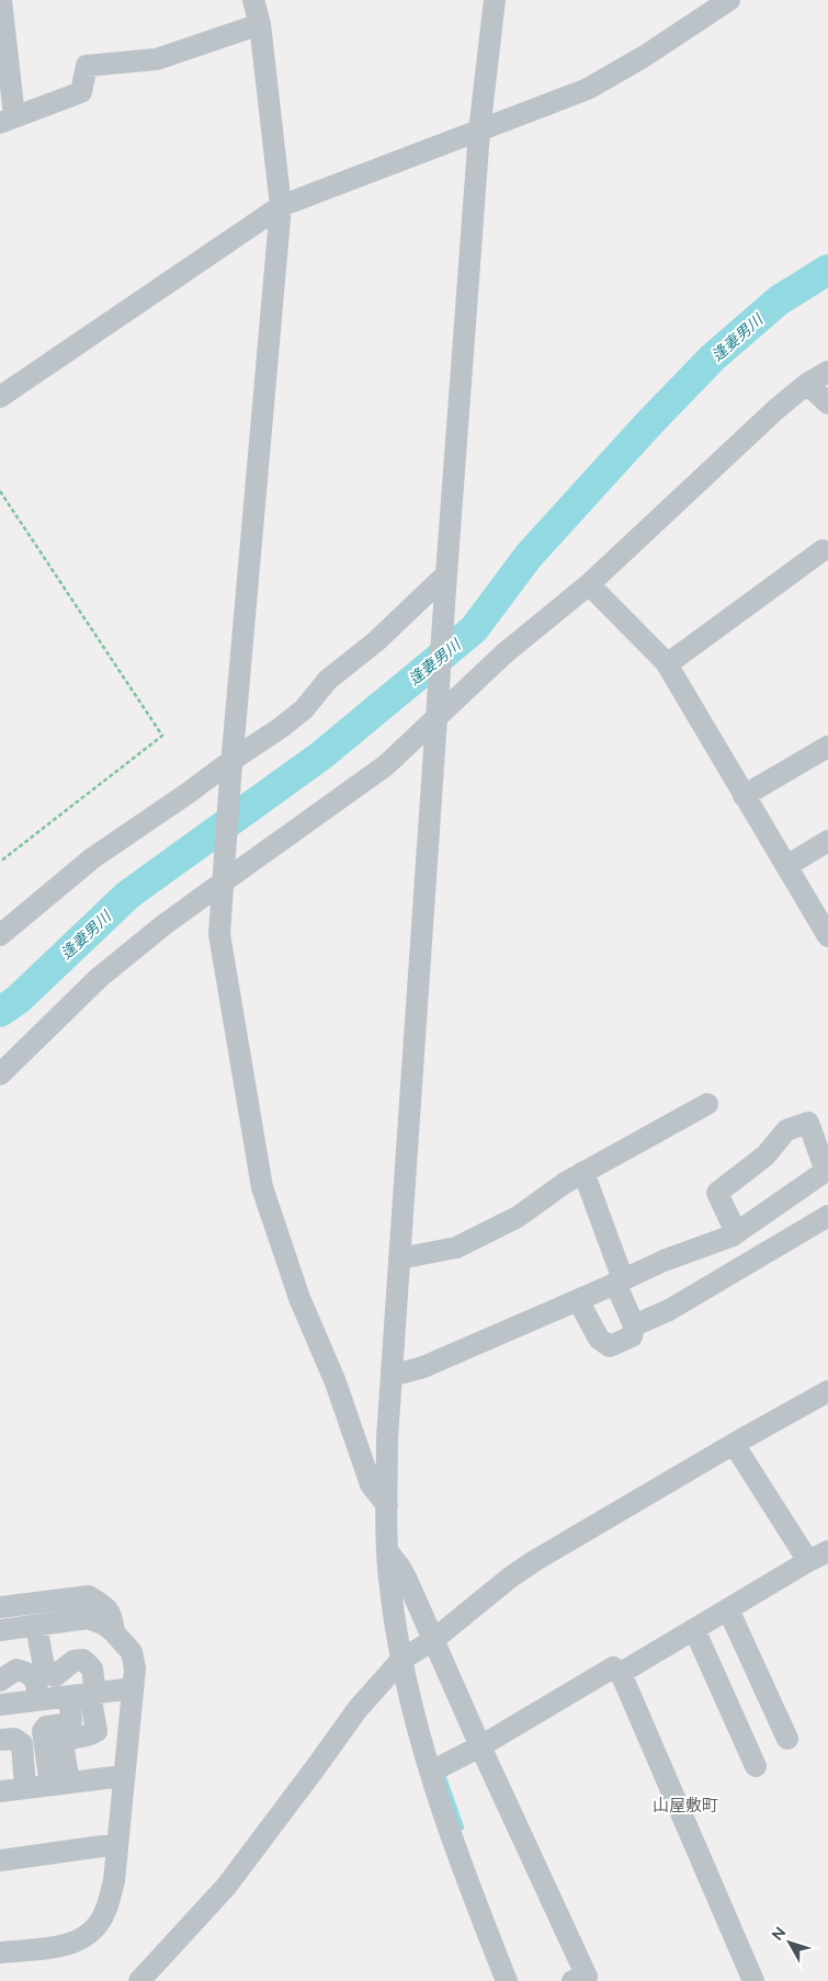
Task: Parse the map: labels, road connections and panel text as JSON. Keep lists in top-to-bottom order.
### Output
{
  "districts": ["山屋敷町"],
  "water": ["逢妻男川"],
  "north": "top left"
}
